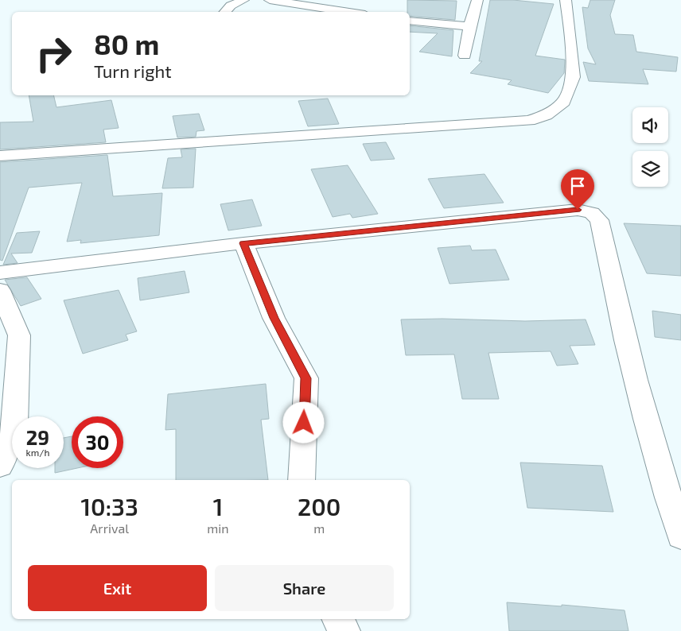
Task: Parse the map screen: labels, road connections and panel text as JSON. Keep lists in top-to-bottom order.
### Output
{
  "page": {
    "turn": ["80 m", "Turn right"],
    "speed": "29 km/h",
    "limit": "30",
    "eta": [
      "10:33",
      "Arrival",
      "1",
      "min",
      "200",
      "m"
    ],
    "buttons": ["Exit", "Share"]
  }
}
